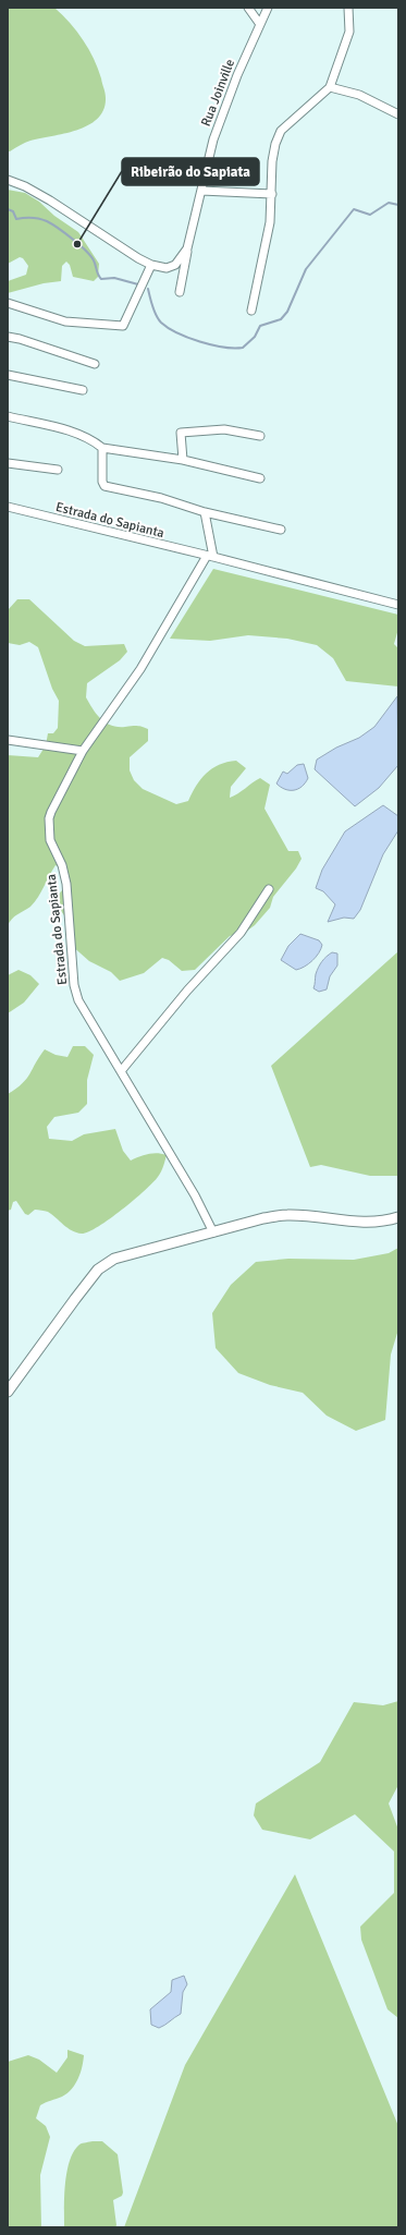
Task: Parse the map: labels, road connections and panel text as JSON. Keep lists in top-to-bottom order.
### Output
{
  "streets": {
    "street": ["Rua Joinville", "Estrada do Sapianta"]
  },
  "places": ["Ribeirão do Sapiata"]
}
